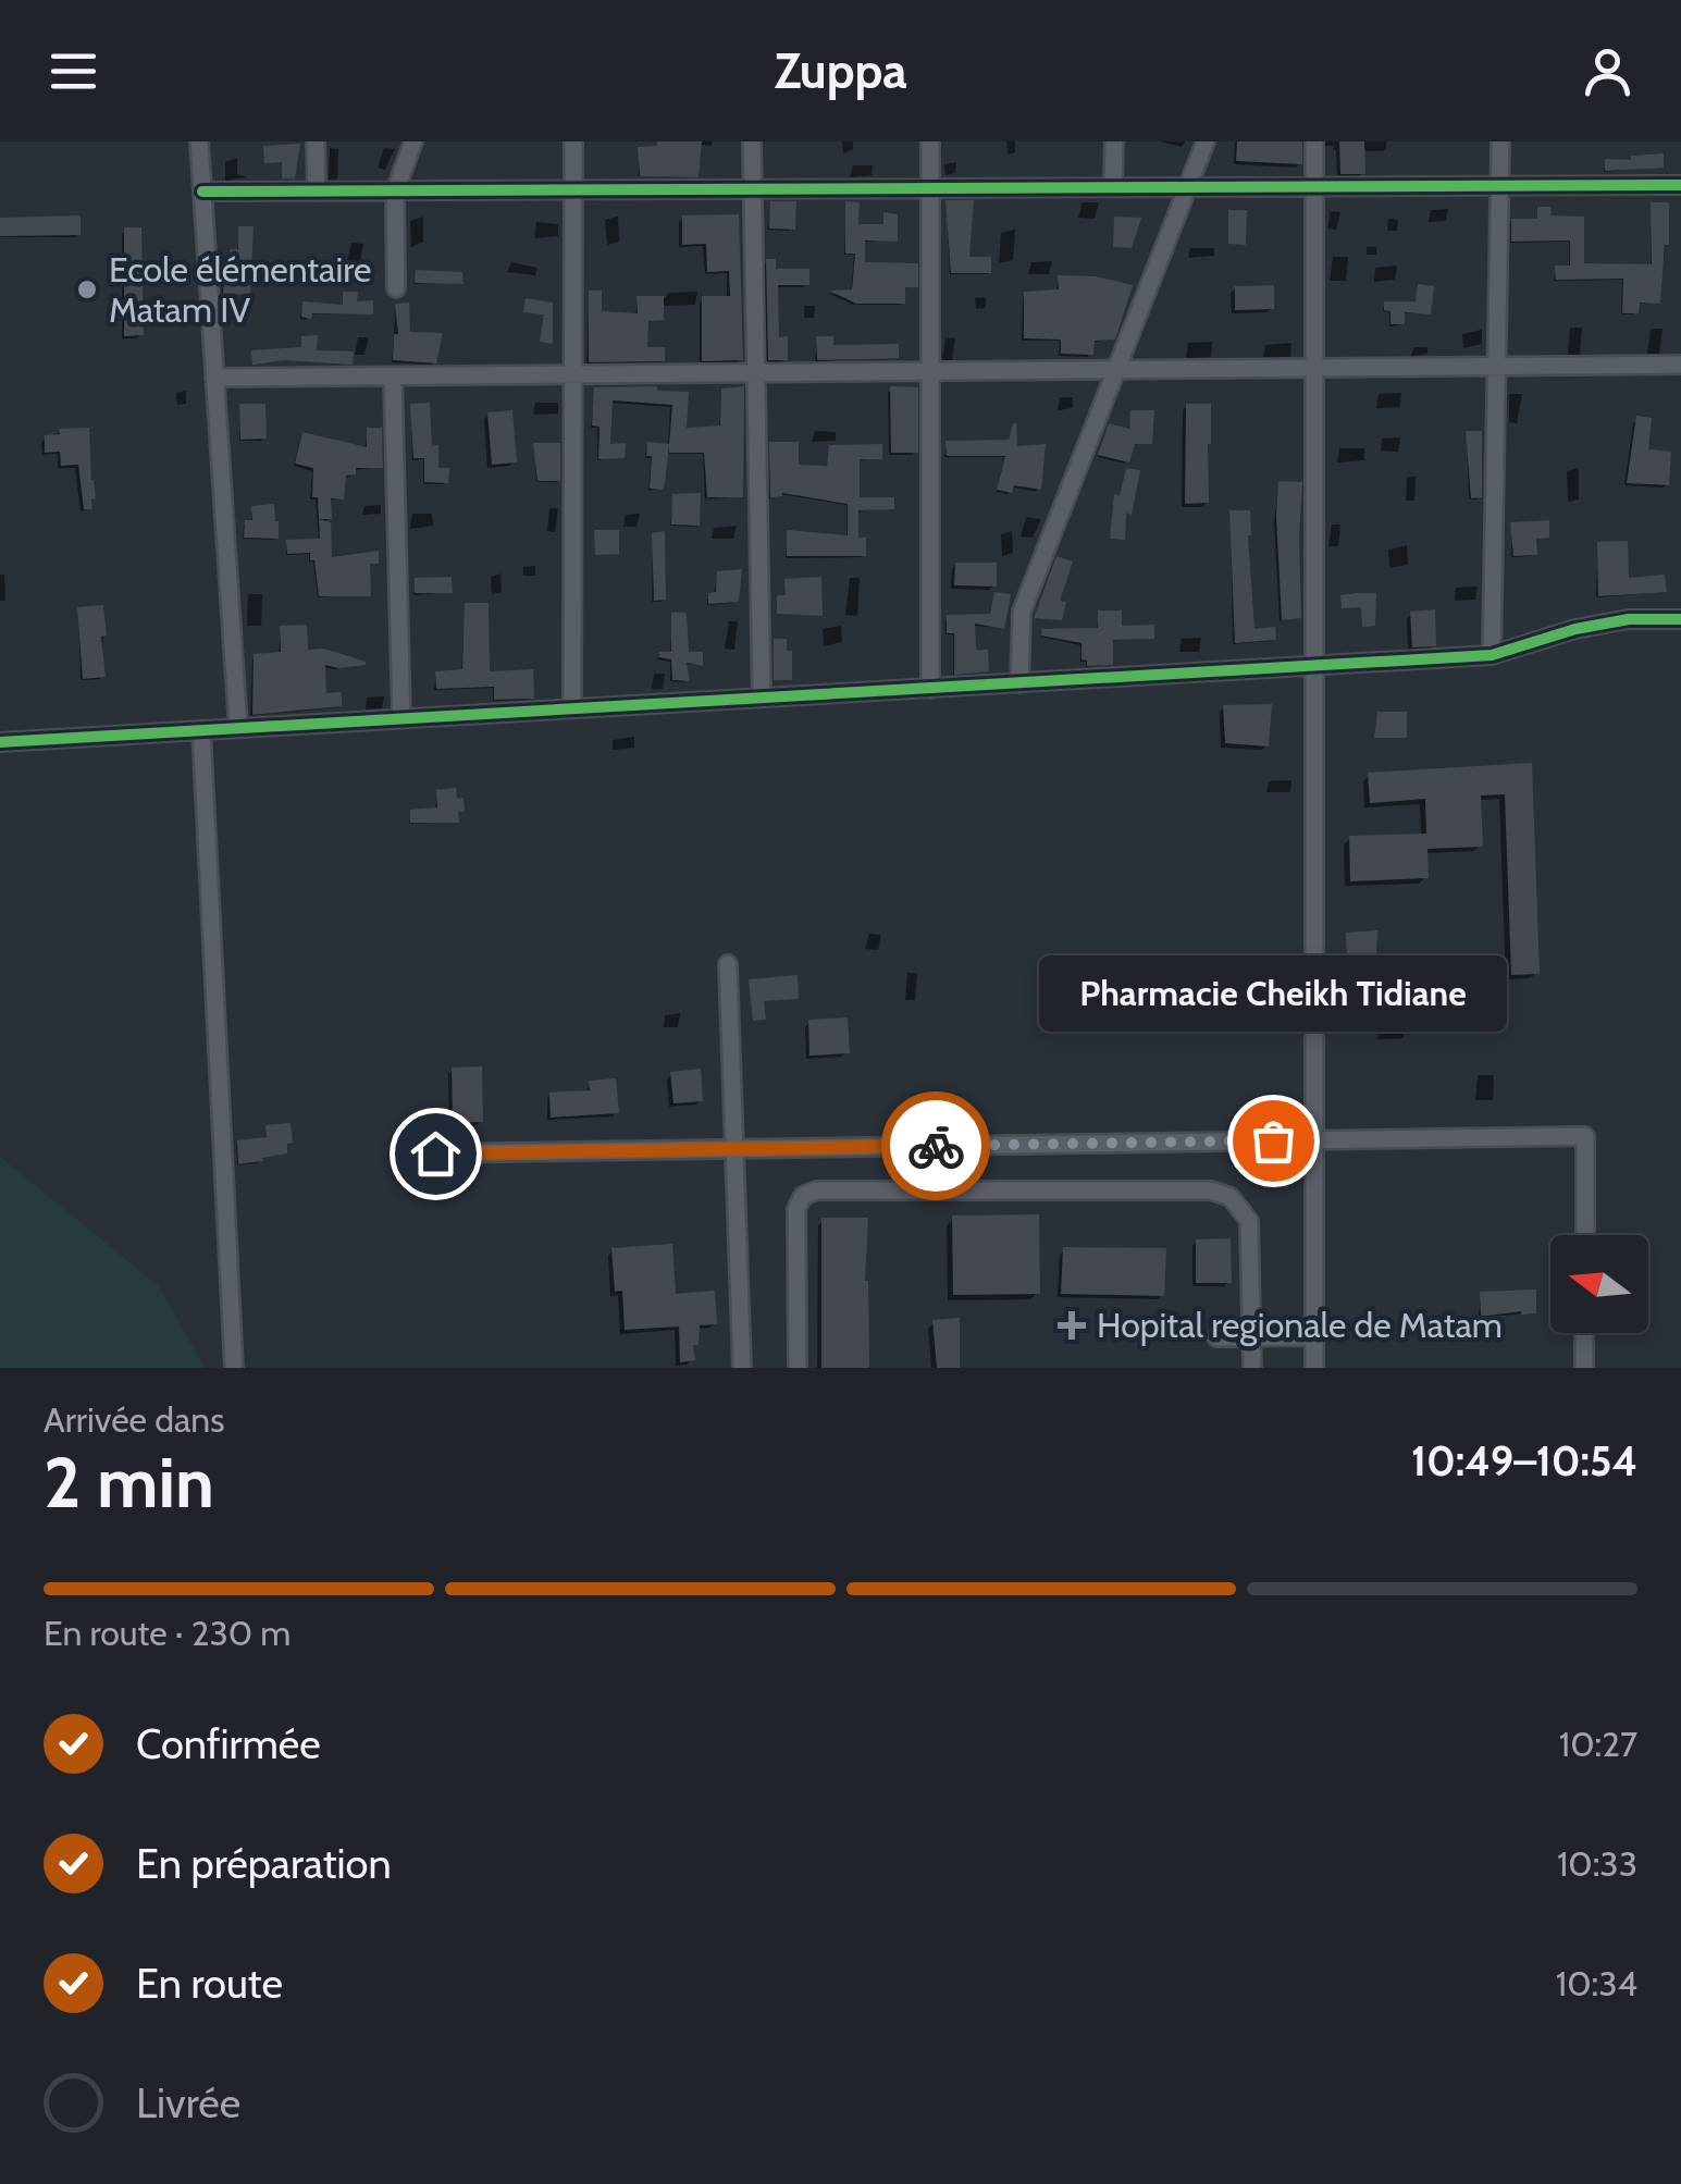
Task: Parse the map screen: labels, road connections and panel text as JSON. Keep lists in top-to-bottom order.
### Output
{
  "places": {
    "other": ["Ecole élémentaire Matam IV", "Pharmacie Cheikh Tidiane"],
    "health": ["Hopital regionale de Matam"]
  },
  "north": "left",
  "page": {
    "header": "Zuppa",
    "bubble": "Pharmacie Cheikh Tidiane",
    "heading": ["2 min", "Arrivée dans", "10:49–10:54"],
    "bar": "En route · 230 m",
    "list": [
      ["Confirmée", "10:27"],
      ["En préparation", "10:33"],
      ["En route", "10:34"],
      "Livrée"
    ]
  }
}
